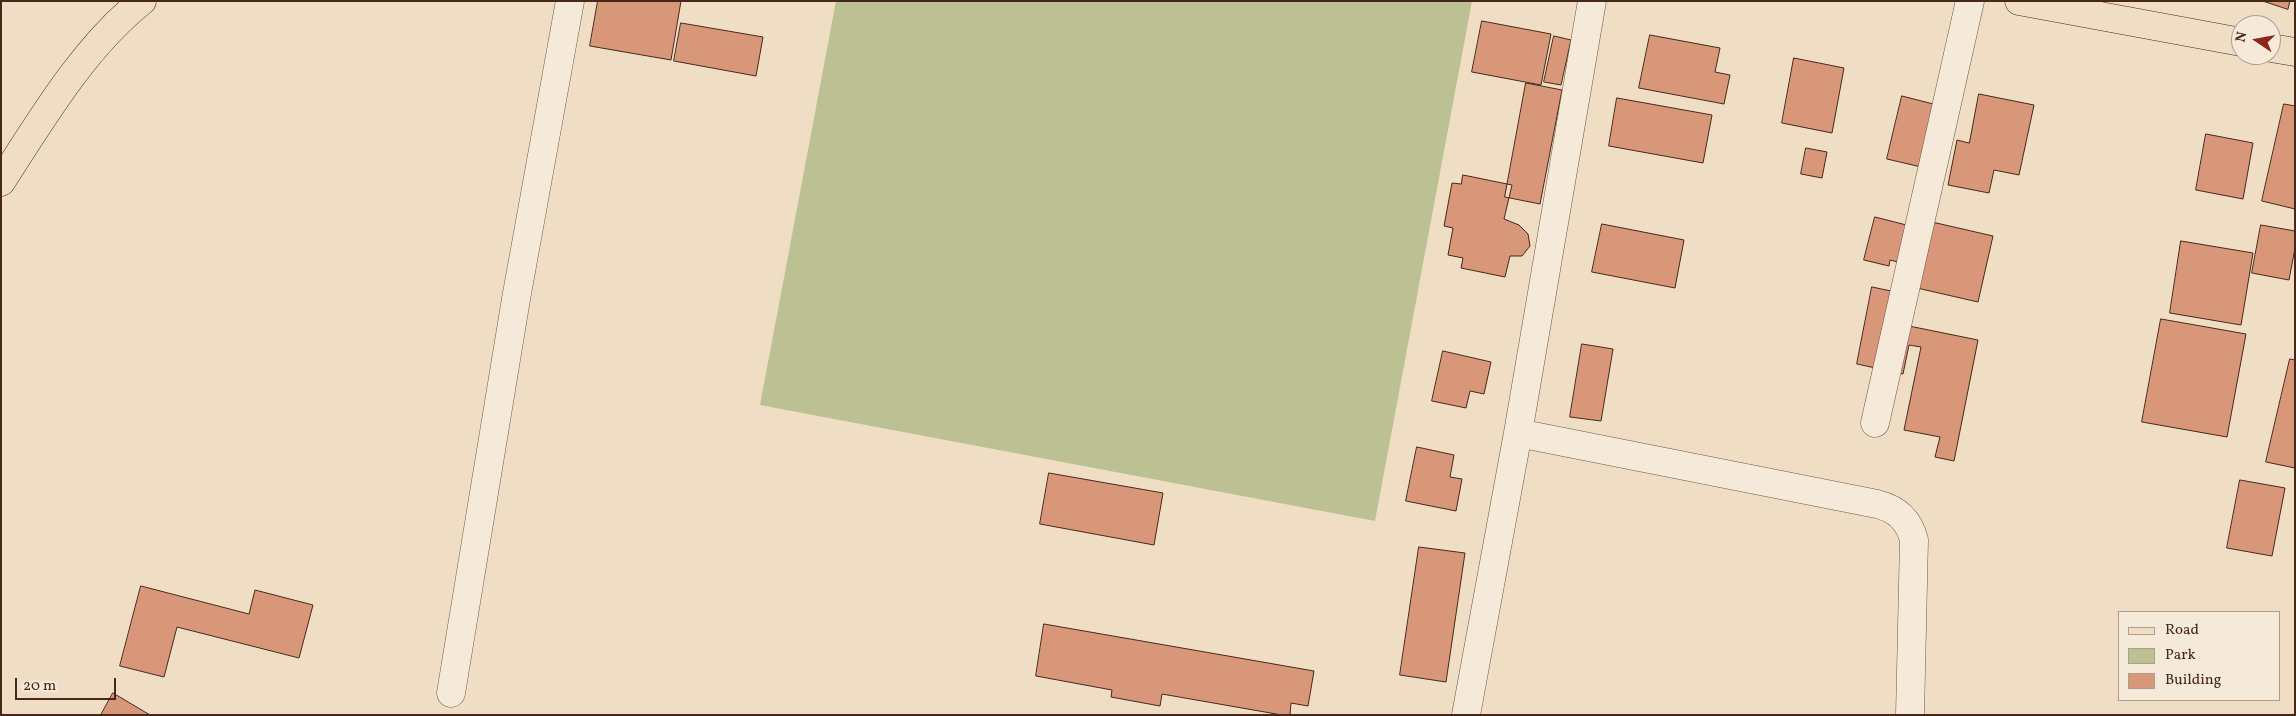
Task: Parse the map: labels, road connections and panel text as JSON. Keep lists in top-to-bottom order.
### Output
{
  "legend": ["Road", "Park", "Building"],
  "scale_bar": "20 m",
  "north": "left"
}
